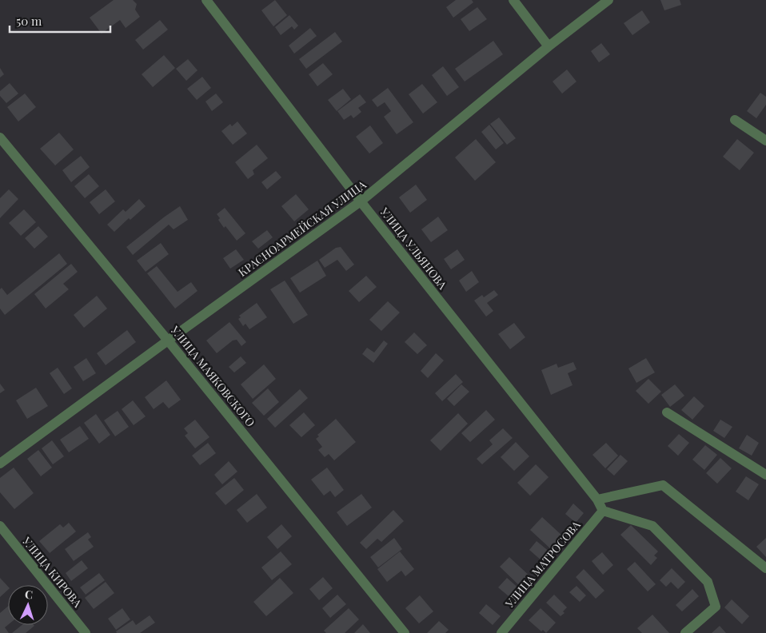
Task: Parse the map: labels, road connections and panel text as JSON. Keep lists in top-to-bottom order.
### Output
{
  "streets": {
    "street": [
      "КРАСНОАРМЕЙСКАЯ УЛИЦА",
      "УЛИЦА УЛЬЯНОВА",
      "УЛИЦА МАЯКОВСКОГО",
      "УЛИЦА МАТРОСОВА",
      "УЛИЦА КИРОВА"
    ]
  },
  "crossings": [
    ["КРАСНОАРМЕЙСКАЯ УЛИЦА", "УЛИЦА УЛЬЯНОВА"],
    ["КРАСНОАРМЕЙСКАЯ УЛИЦА", "УЛИЦА МАЯКОВСКОГО"],
    ["УЛИЦА УЛЬЯНОВА", "УЛИЦА МАТРОСОВА"]
  ],
  "scale_bar": "50 m",
  "north": "top"
}
